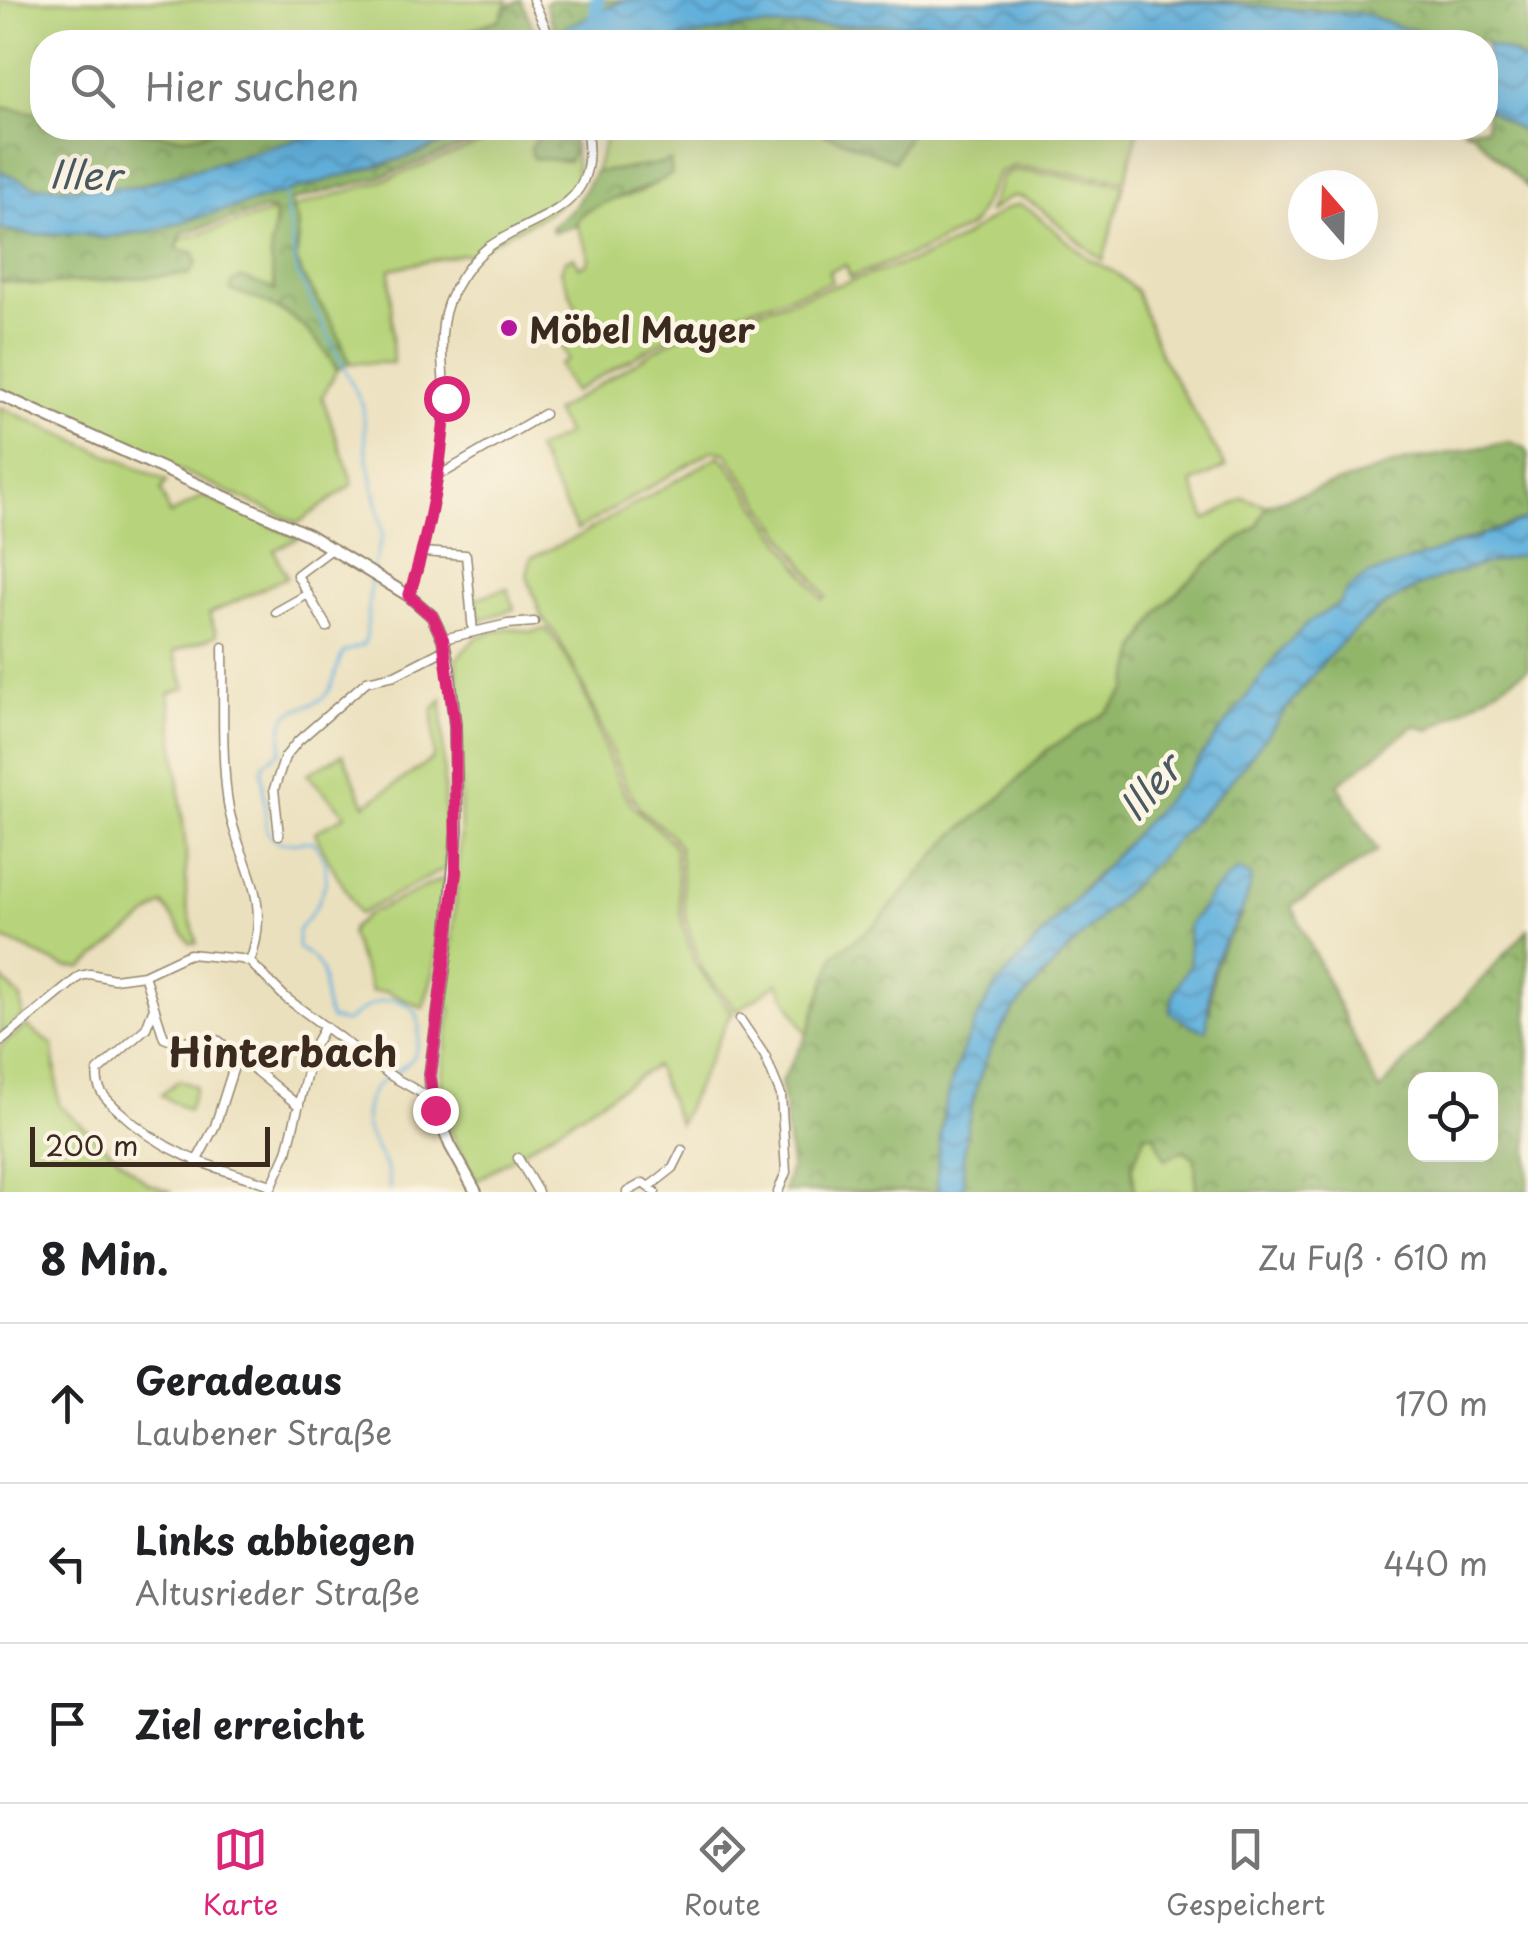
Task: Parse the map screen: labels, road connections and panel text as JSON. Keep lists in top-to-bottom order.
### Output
{
  "districts": ["Hinterbach"],
  "water": ["Iller"],
  "places": ["Möbel Mayer"],
  "scale_bar": "200 m",
  "north": "top",
  "page": {
    "search": "Hier suchen",
    "scale": "200 m",
    "heading": ["8 Min.", "Zu Fuß · 610 m"],
    "list": [
      ["Geradeaus", "Laubener Straße", "170 m"],
      ["Links abbiegen", "Altusrieder Straße", "440 m"],
      "Ziel erreicht"
    ],
    "nav": ["Karte", "Route", "Gespeichert"]
  }
}
